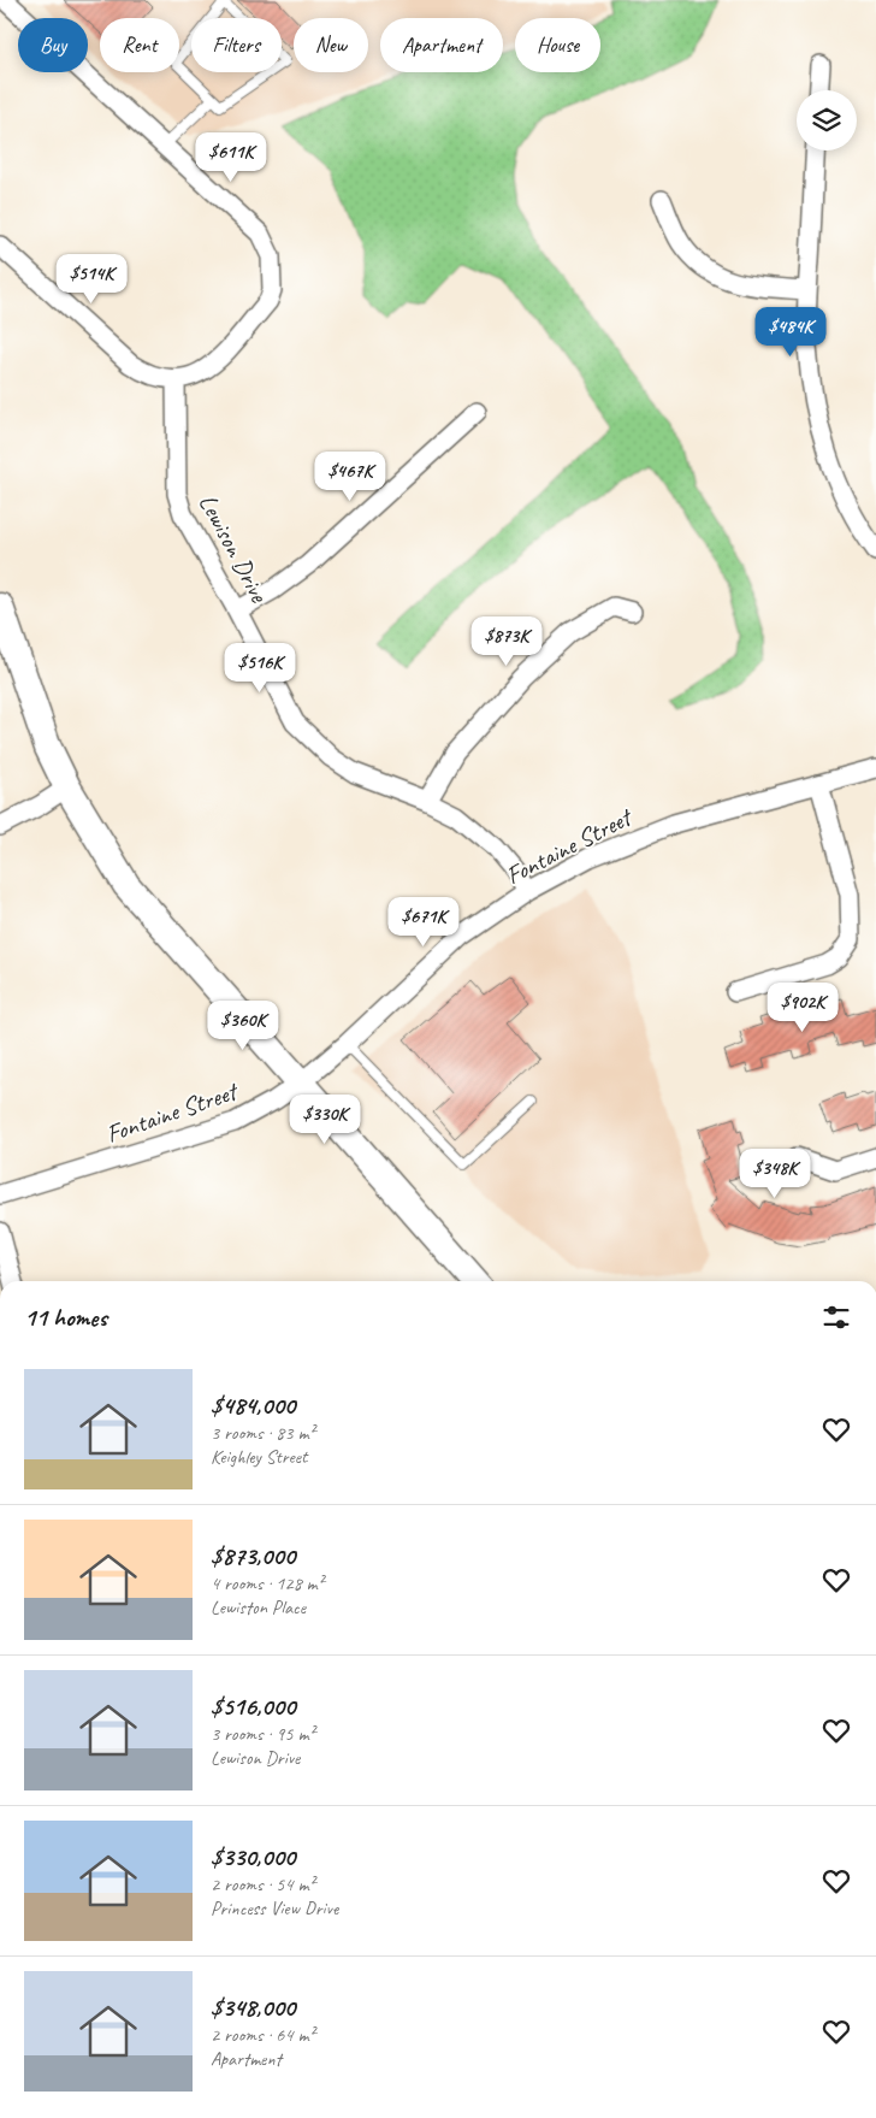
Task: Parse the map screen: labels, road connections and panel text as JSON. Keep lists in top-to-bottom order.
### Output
{
  "streets": {
    "street": ["Lewison Drive", "Fontaine Street"]
  },
  "crossings": [
    ["Lewison Drive", "Fontaine Street"]
  ],
  "page": {
    "chip": [
      "Buy",
      "Rent",
      "Filters",
      "New",
      "Apartment",
      "House"
    ],
    "price": [
      "$611K",
      "$514K",
      "$484K",
      "$467K",
      "$873K",
      "$516K",
      "$671K",
      "$902K",
      "$360K",
      "$330K",
      "$348K"
    ],
    "heading": "11 homes",
    "list": [
      {
        "name": "$484,000",
        "note": "3 rooms · 83 m² · Keighley Street"
      },
      {
        "name": "$873,000",
        "note": "4 rooms · 128 m² · Lewiston Place"
      },
      {
        "name": "$516,000",
        "note": "3 rooms · 95 m² · Lewison Drive"
      },
      {
        "name": "$330,000",
        "note": "2 rooms · 54 m² · Princess View Drive"
      },
      {
        "name": "$348,000",
        "note": "2 rooms · 64 m² · Apartment"
      }
    ]
  }
}
